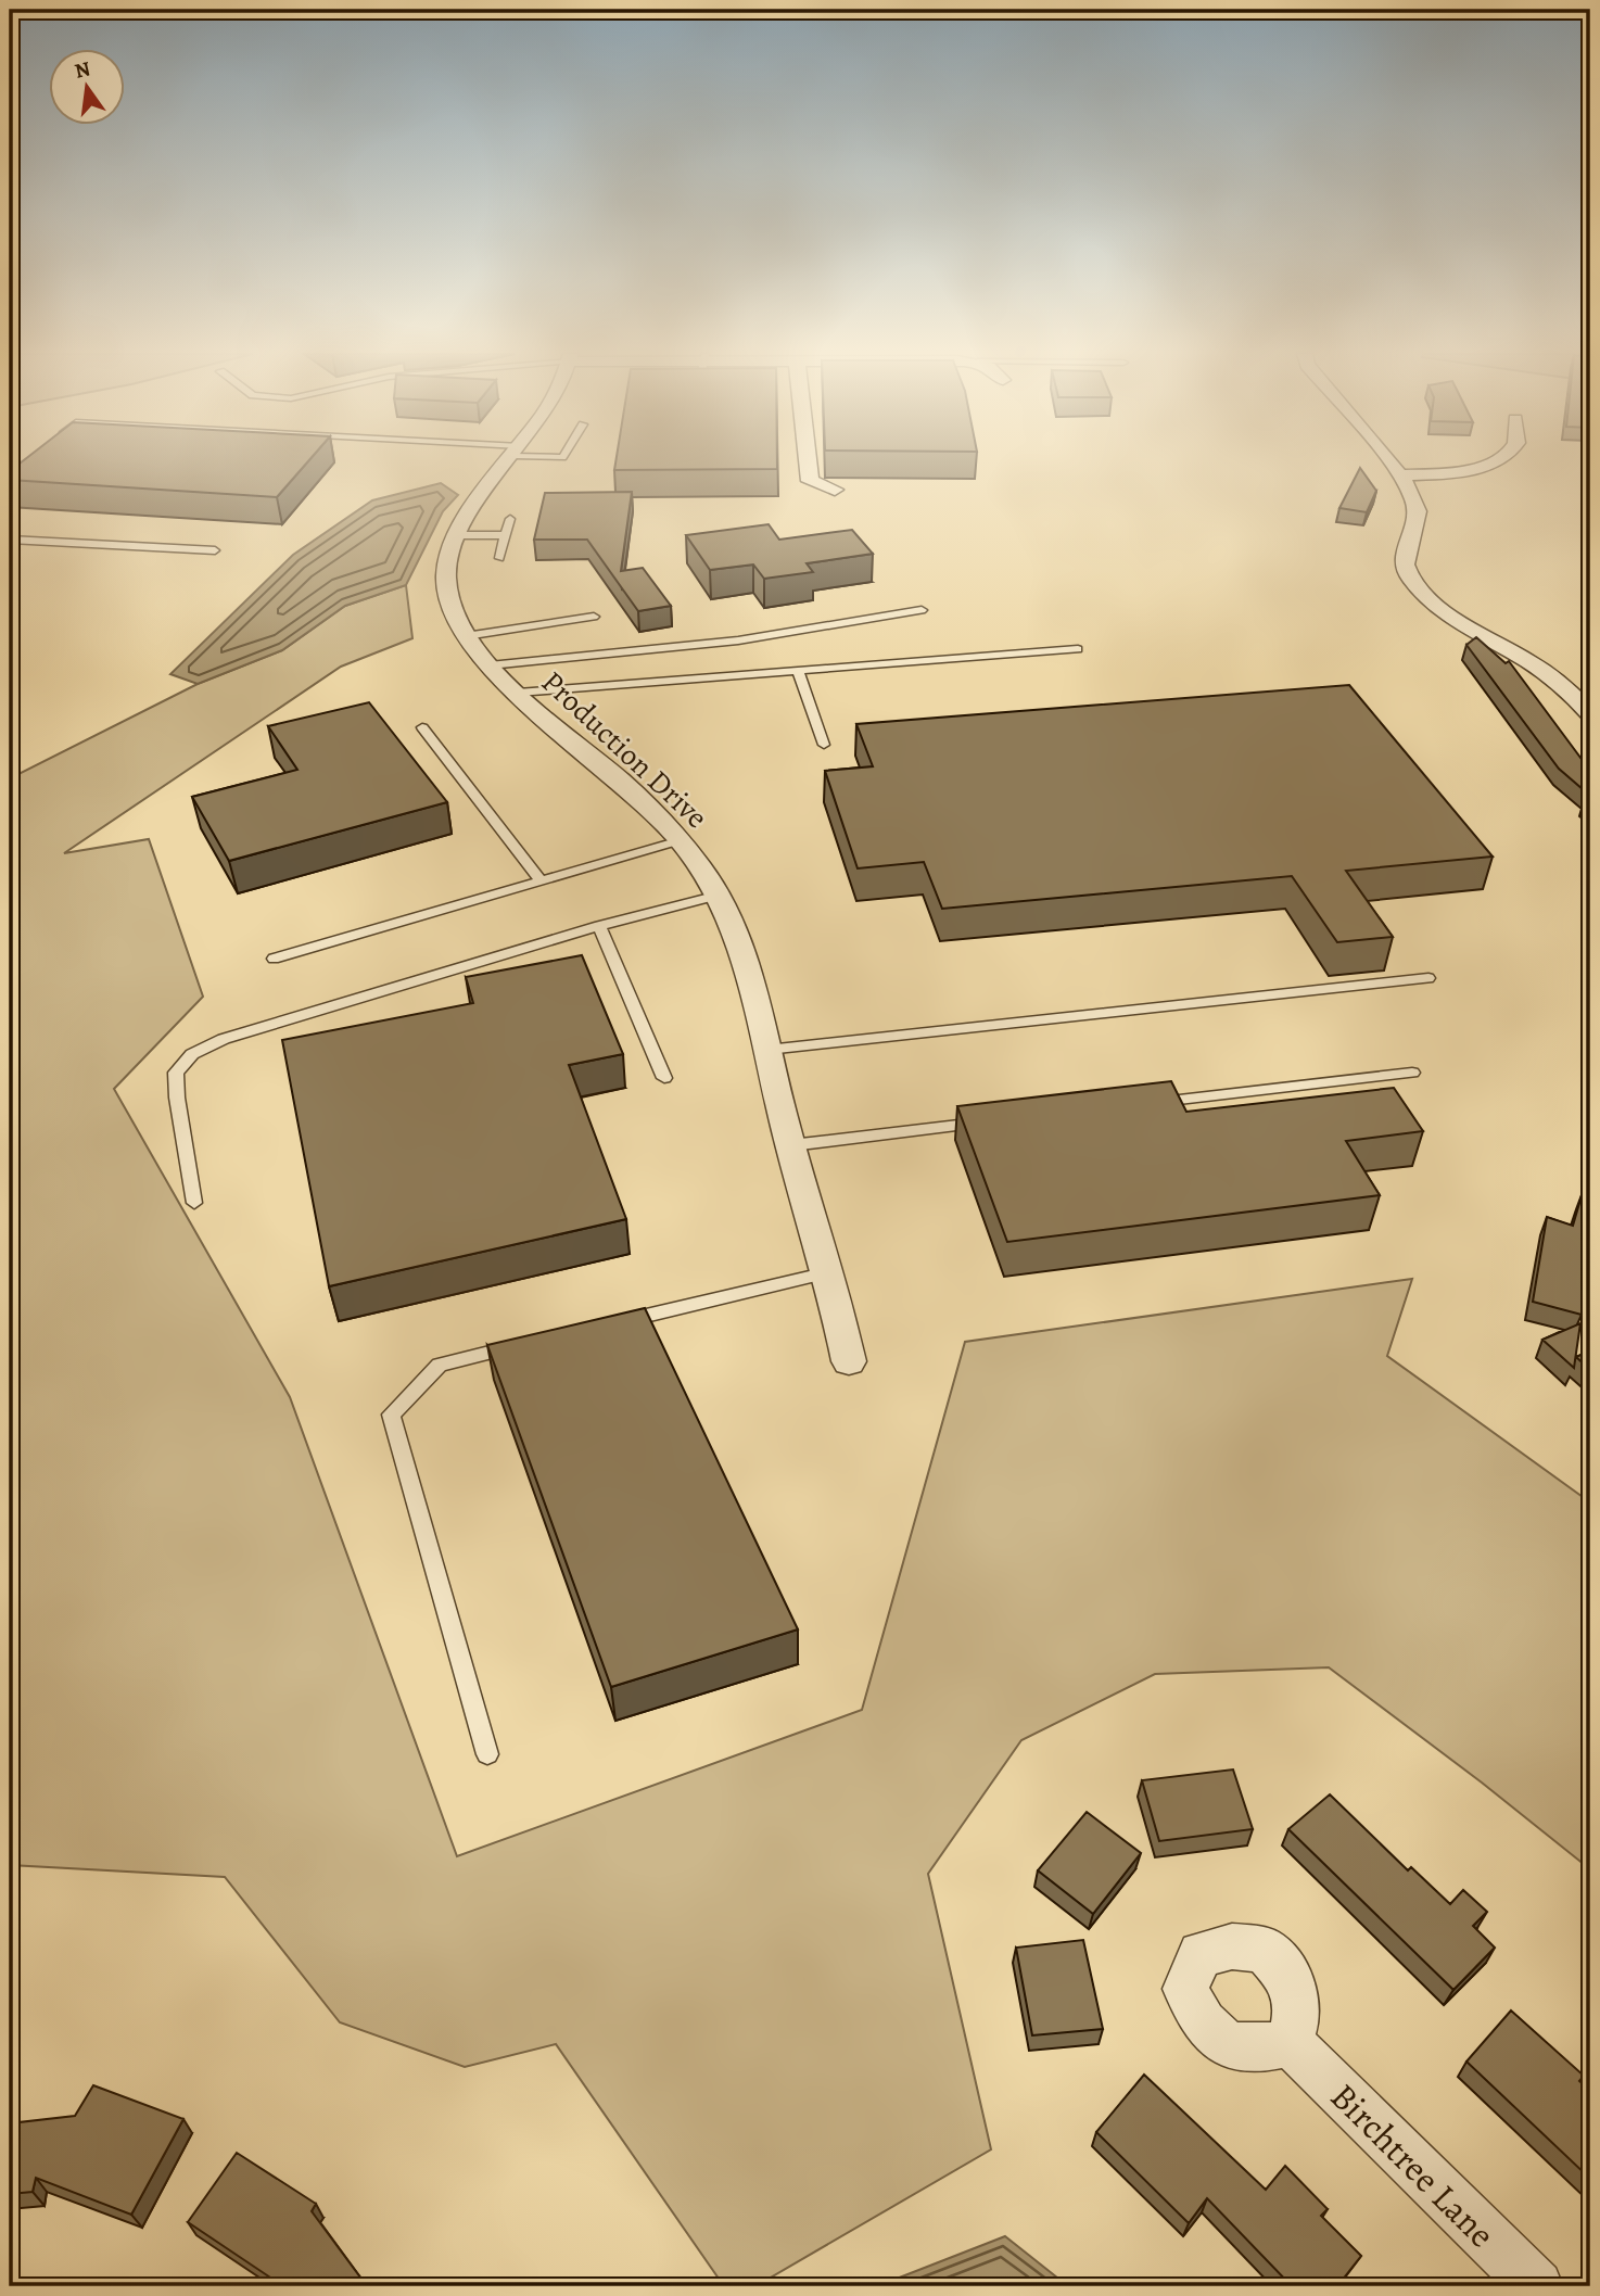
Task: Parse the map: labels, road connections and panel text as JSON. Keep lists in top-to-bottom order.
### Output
{
  "streets": {
    "street": ["Production Drive", "Birchtree Lane"]
  },
  "north": "top"
}
